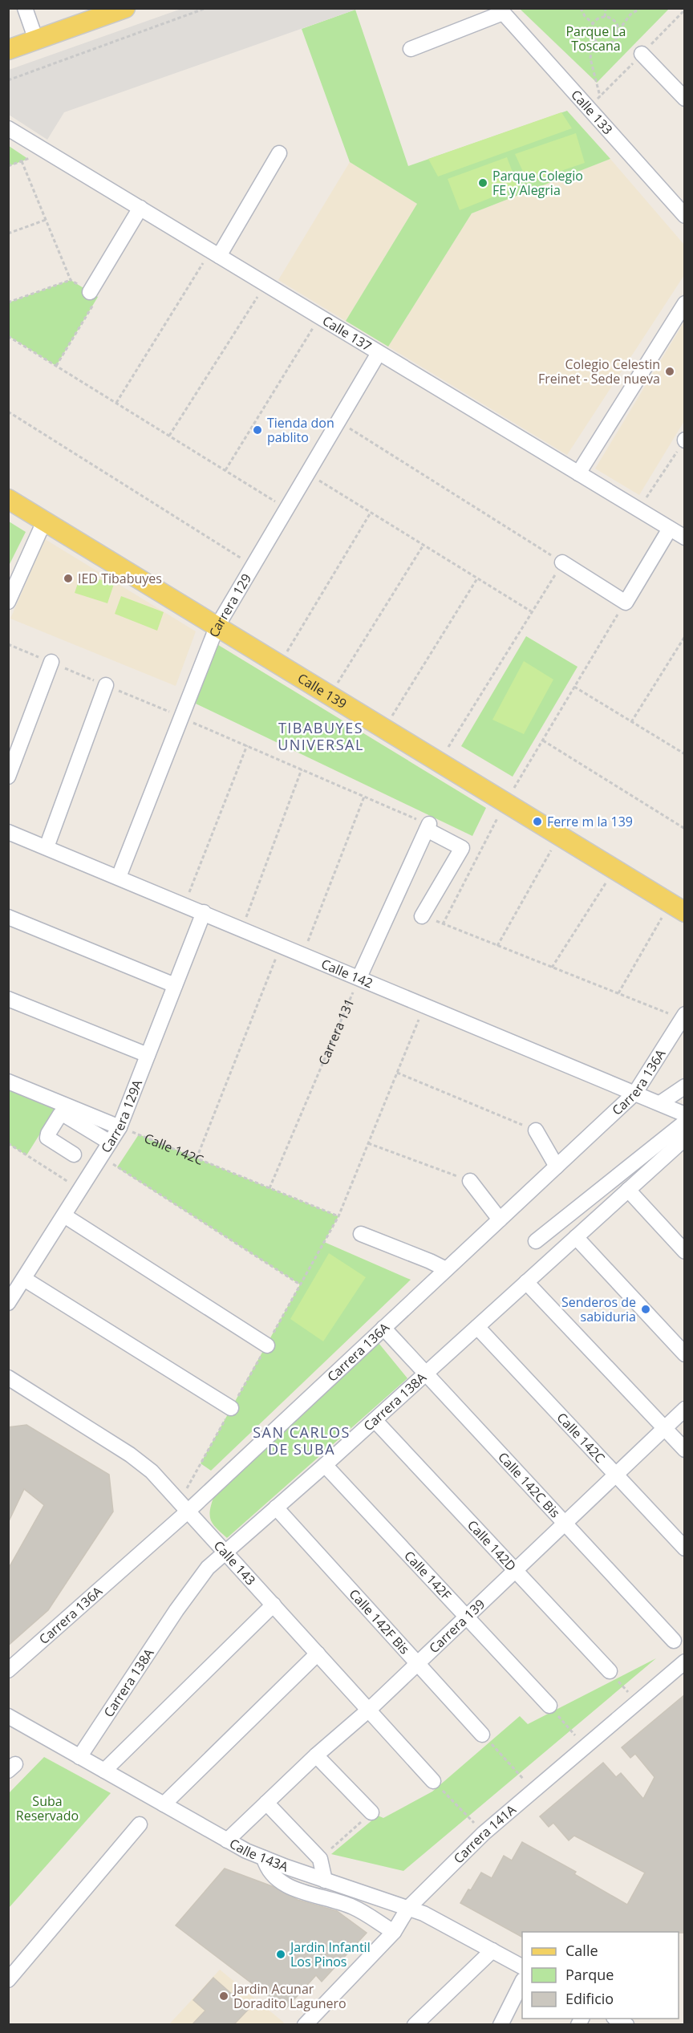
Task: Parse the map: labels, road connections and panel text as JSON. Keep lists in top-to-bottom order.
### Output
{
  "streets": {
    "main road": ["Calle 139"],
    "street": [
      "Calle 133",
      "Calle 137",
      "Carrera 129",
      "Calle 142",
      "Carrera 136A",
      "Carrera 129A",
      "Calle 142C",
      "Carrera 138A",
      "Calle 142C Bis",
      "Calle 142D",
      "Calle 143",
      "Calle 142F",
      "Calle 142F Bis",
      "Carrera 139",
      "Carrera 141A",
      "Calle 143A"
    ],
    "path": ["Carrera 131"]
  },
  "crossings": [
    ["Calle 137", "Carrera 129"],
    ["Carrera 129", "Calle 139"],
    ["Carrera 129", "Calle 142"],
    ["Calle 142", "Carrera 131"],
    ["Calle 142", "Carrera 136A"],
    ["Calle 142", "Carrera 129A"],
    ["Carrera 131", "Calle 142C"],
    ["Carrera 136A", "Calle 142C Bis"],
    ["Carrera 136A", "Calle 143"],
    ["Carrera 129A", "Calle 142C"],
    ["Calle 142C", "Carrera 138A"],
    ["Calle 142C", "Carrera 139"],
    ["Carrera 138A", "Calle 142C Bis"],
    ["Carrera 138A", "Calle 142D"],
    ["Carrera 138A", "Calle 143"],
    ["Carrera 138A", "Calle 142F"],
    ["Carrera 138A", "Calle 142F Bis"],
    ["Carrera 138A", "Calle 143A"],
    ["Calle 142C Bis", "Carrera 139"],
    ["Calle 142D", "Carrera 139"],
    ["Calle 143", "Carrera 139"],
    ["Calle 142F", "Carrera 139"],
    ["Calle 142F Bis", "Carrera 139"],
    ["Carrera 139", "Calle 143A"],
    ["Carrera 141A", "Calle 143A"]
  ],
  "districts": ["TIBABUYES UNIVERSAL", "SAN CARLOS DE SUBA"],
  "parks": ["Parque La Toscana", "Suba Reservado"],
  "places": [
    "Parque Colegio FE y Alegria",
    "Colegio Celestin Freinet - Sede nueva",
    "Tienda don pablito",
    "IED Tibabuyes",
    "Ferre m la 139",
    "Senderos de sabiduria",
    "Jardin Infantil Los Pinos",
    "Jardin Acunar Doradito Lagunero"
  ],
  "legend": ["Calle", "Parque", "Edificio"]
}
